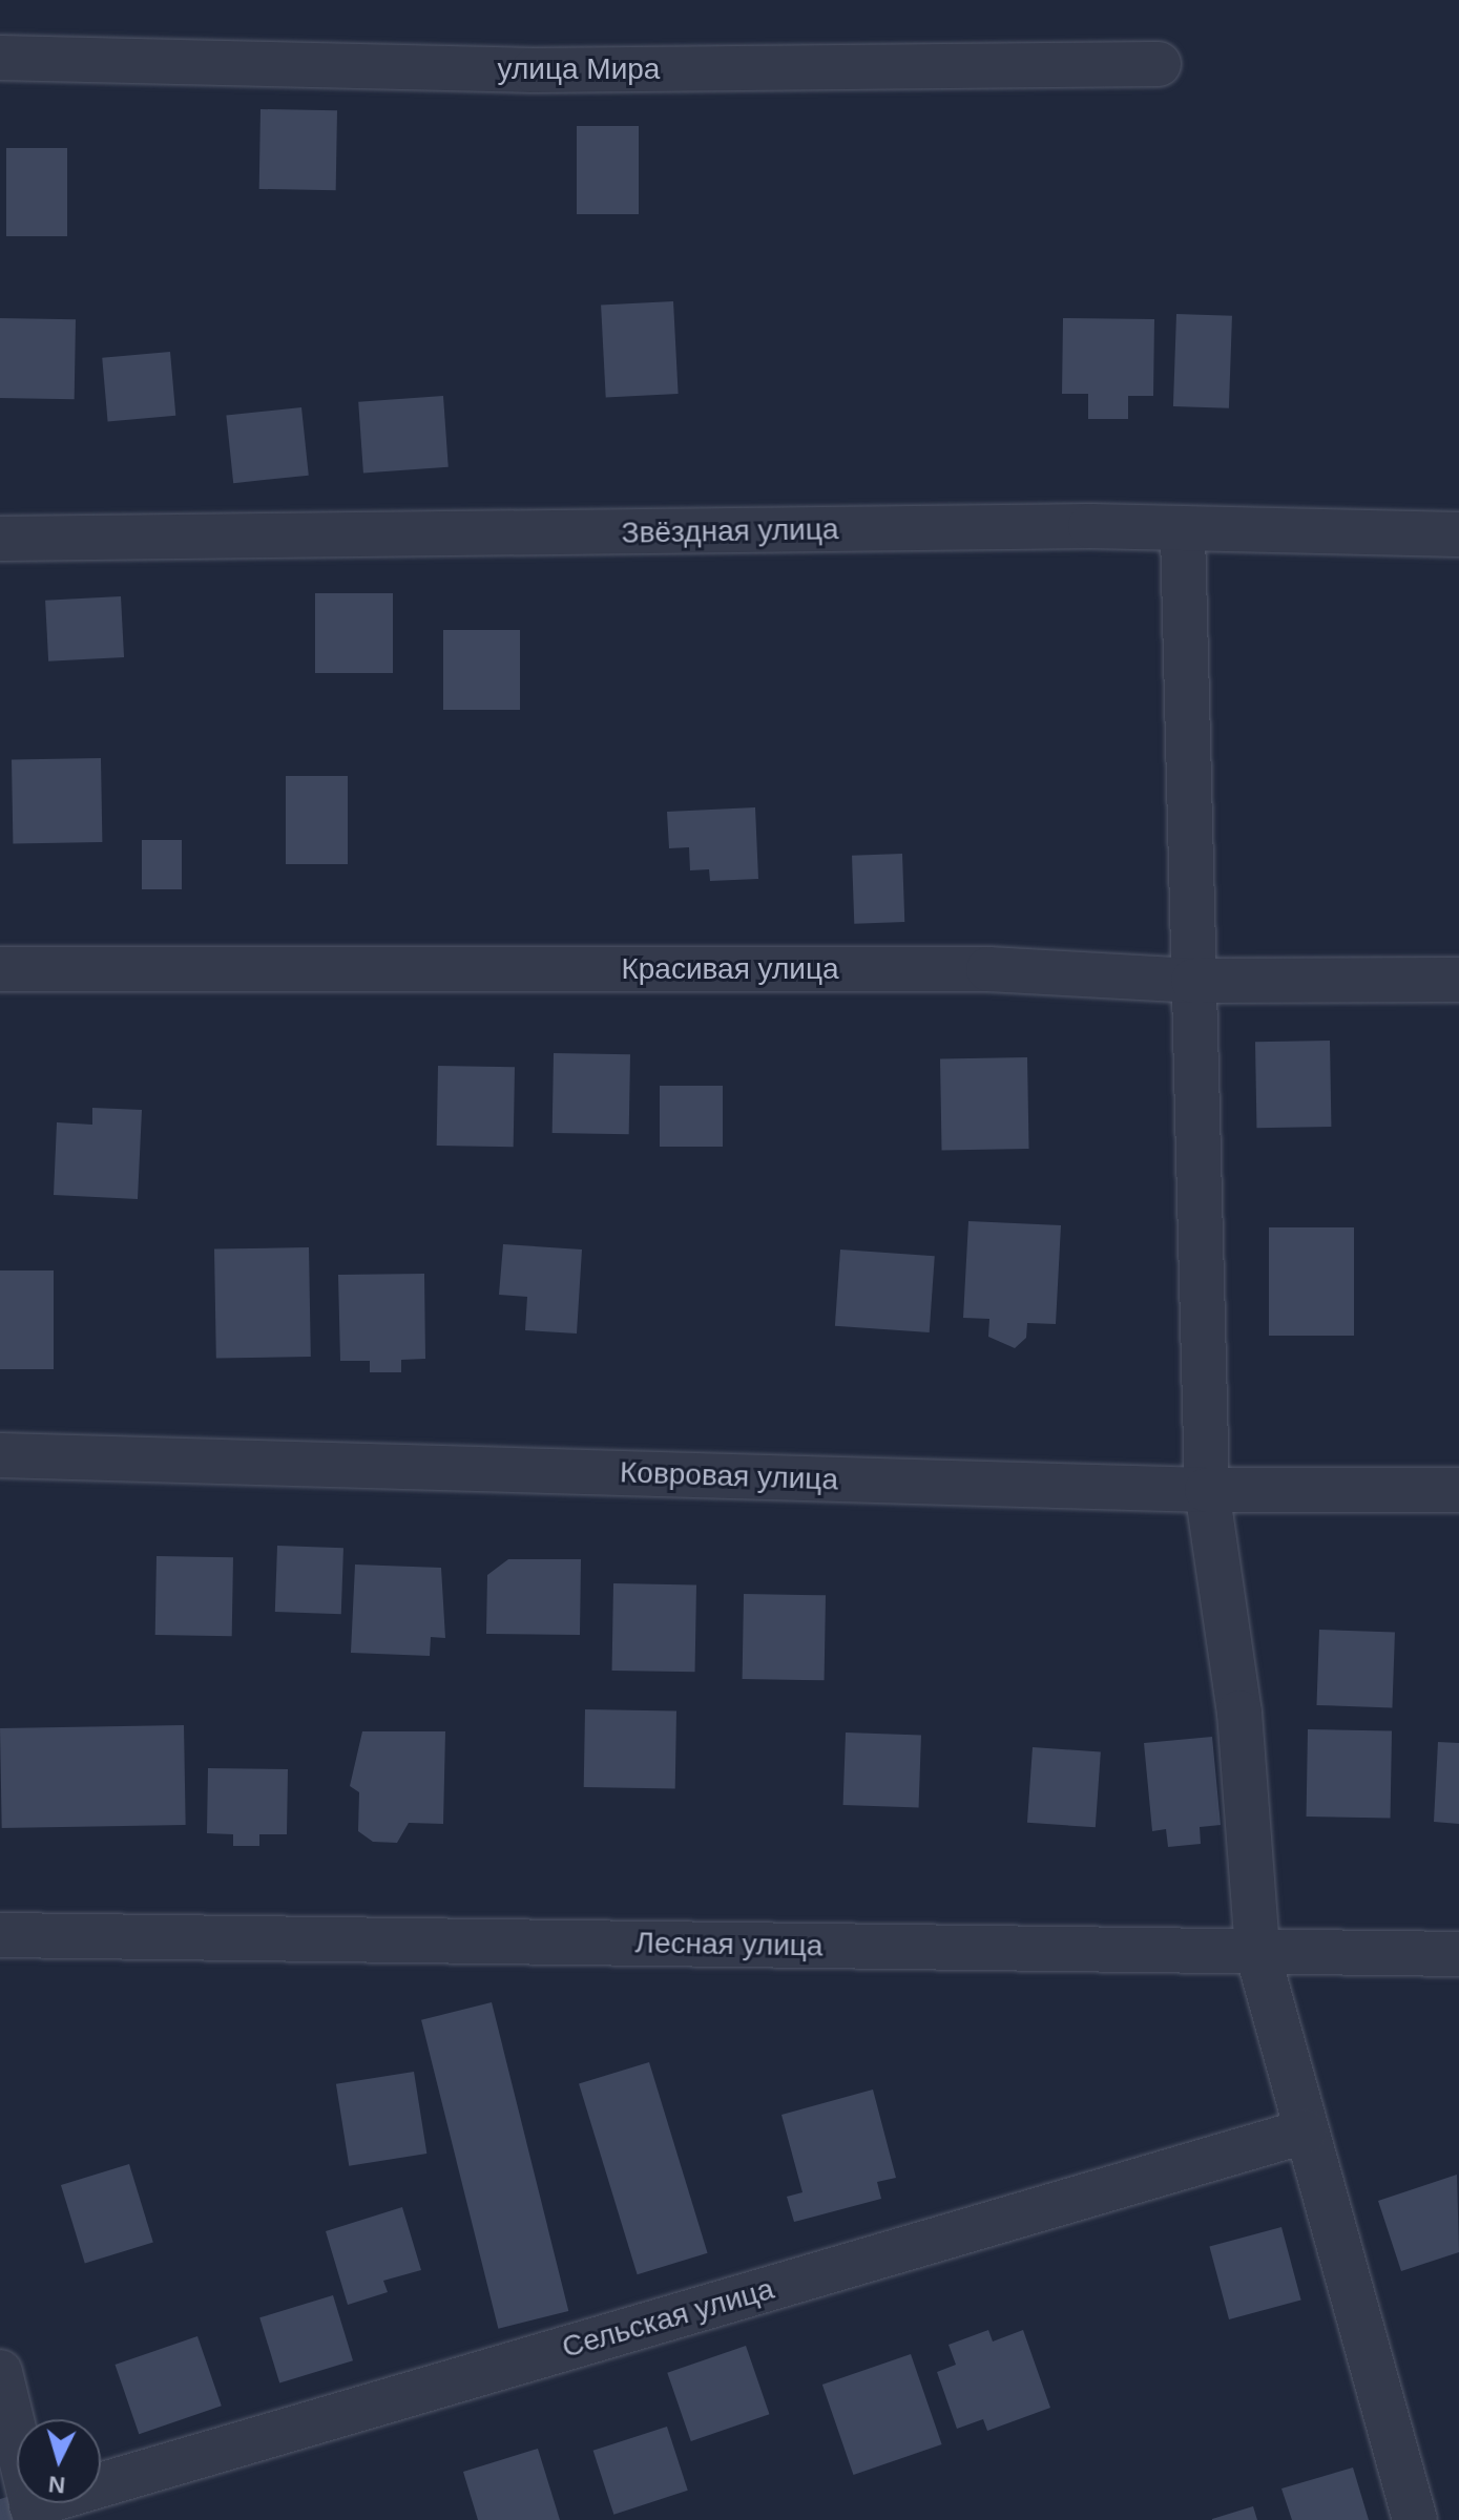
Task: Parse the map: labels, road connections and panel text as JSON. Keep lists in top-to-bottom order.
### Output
{
  "streets": {
    "street": [
      "улица Мира",
      "Звёздная улица",
      "Красивая улица",
      "Ковровая улица",
      "Лесная улица",
      "Сельская улица"
    ]
  },
  "north": "bottom"
}
